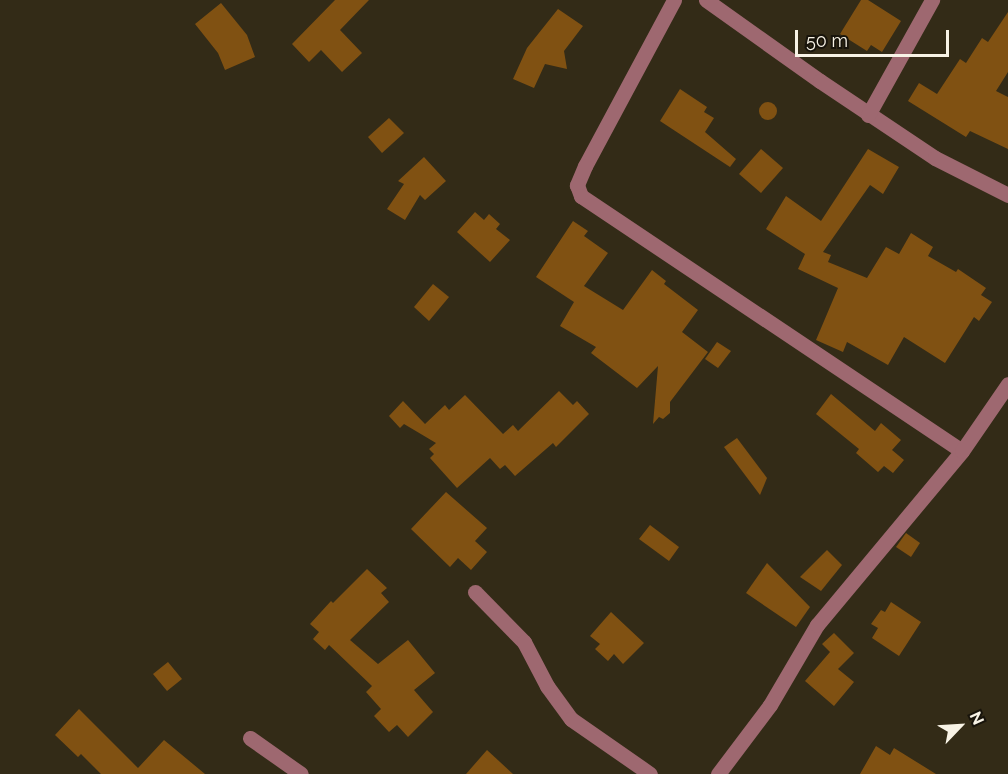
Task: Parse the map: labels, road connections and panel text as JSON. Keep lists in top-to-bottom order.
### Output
{
  "scale_bar": "50 m",
  "north": "top right"
}
